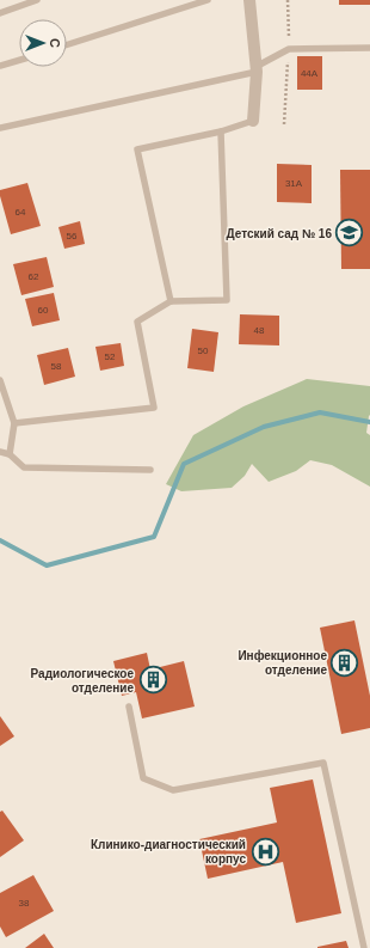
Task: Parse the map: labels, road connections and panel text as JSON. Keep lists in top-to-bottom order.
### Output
{
  "places": {
    "school or university": ["Детский сад № 16"],
    "building": ["Инфекционное отделение", "Радиологическое отделение"],
    "hospital": ["Клинико-диагностический корпус"]
  },
  "house_numbers": [
    "44А",
    "31А",
    "64",
    "56",
    "62",
    "60",
    "48",
    "50",
    "52",
    "58",
    "38"
  ],
  "north": "right"
}
